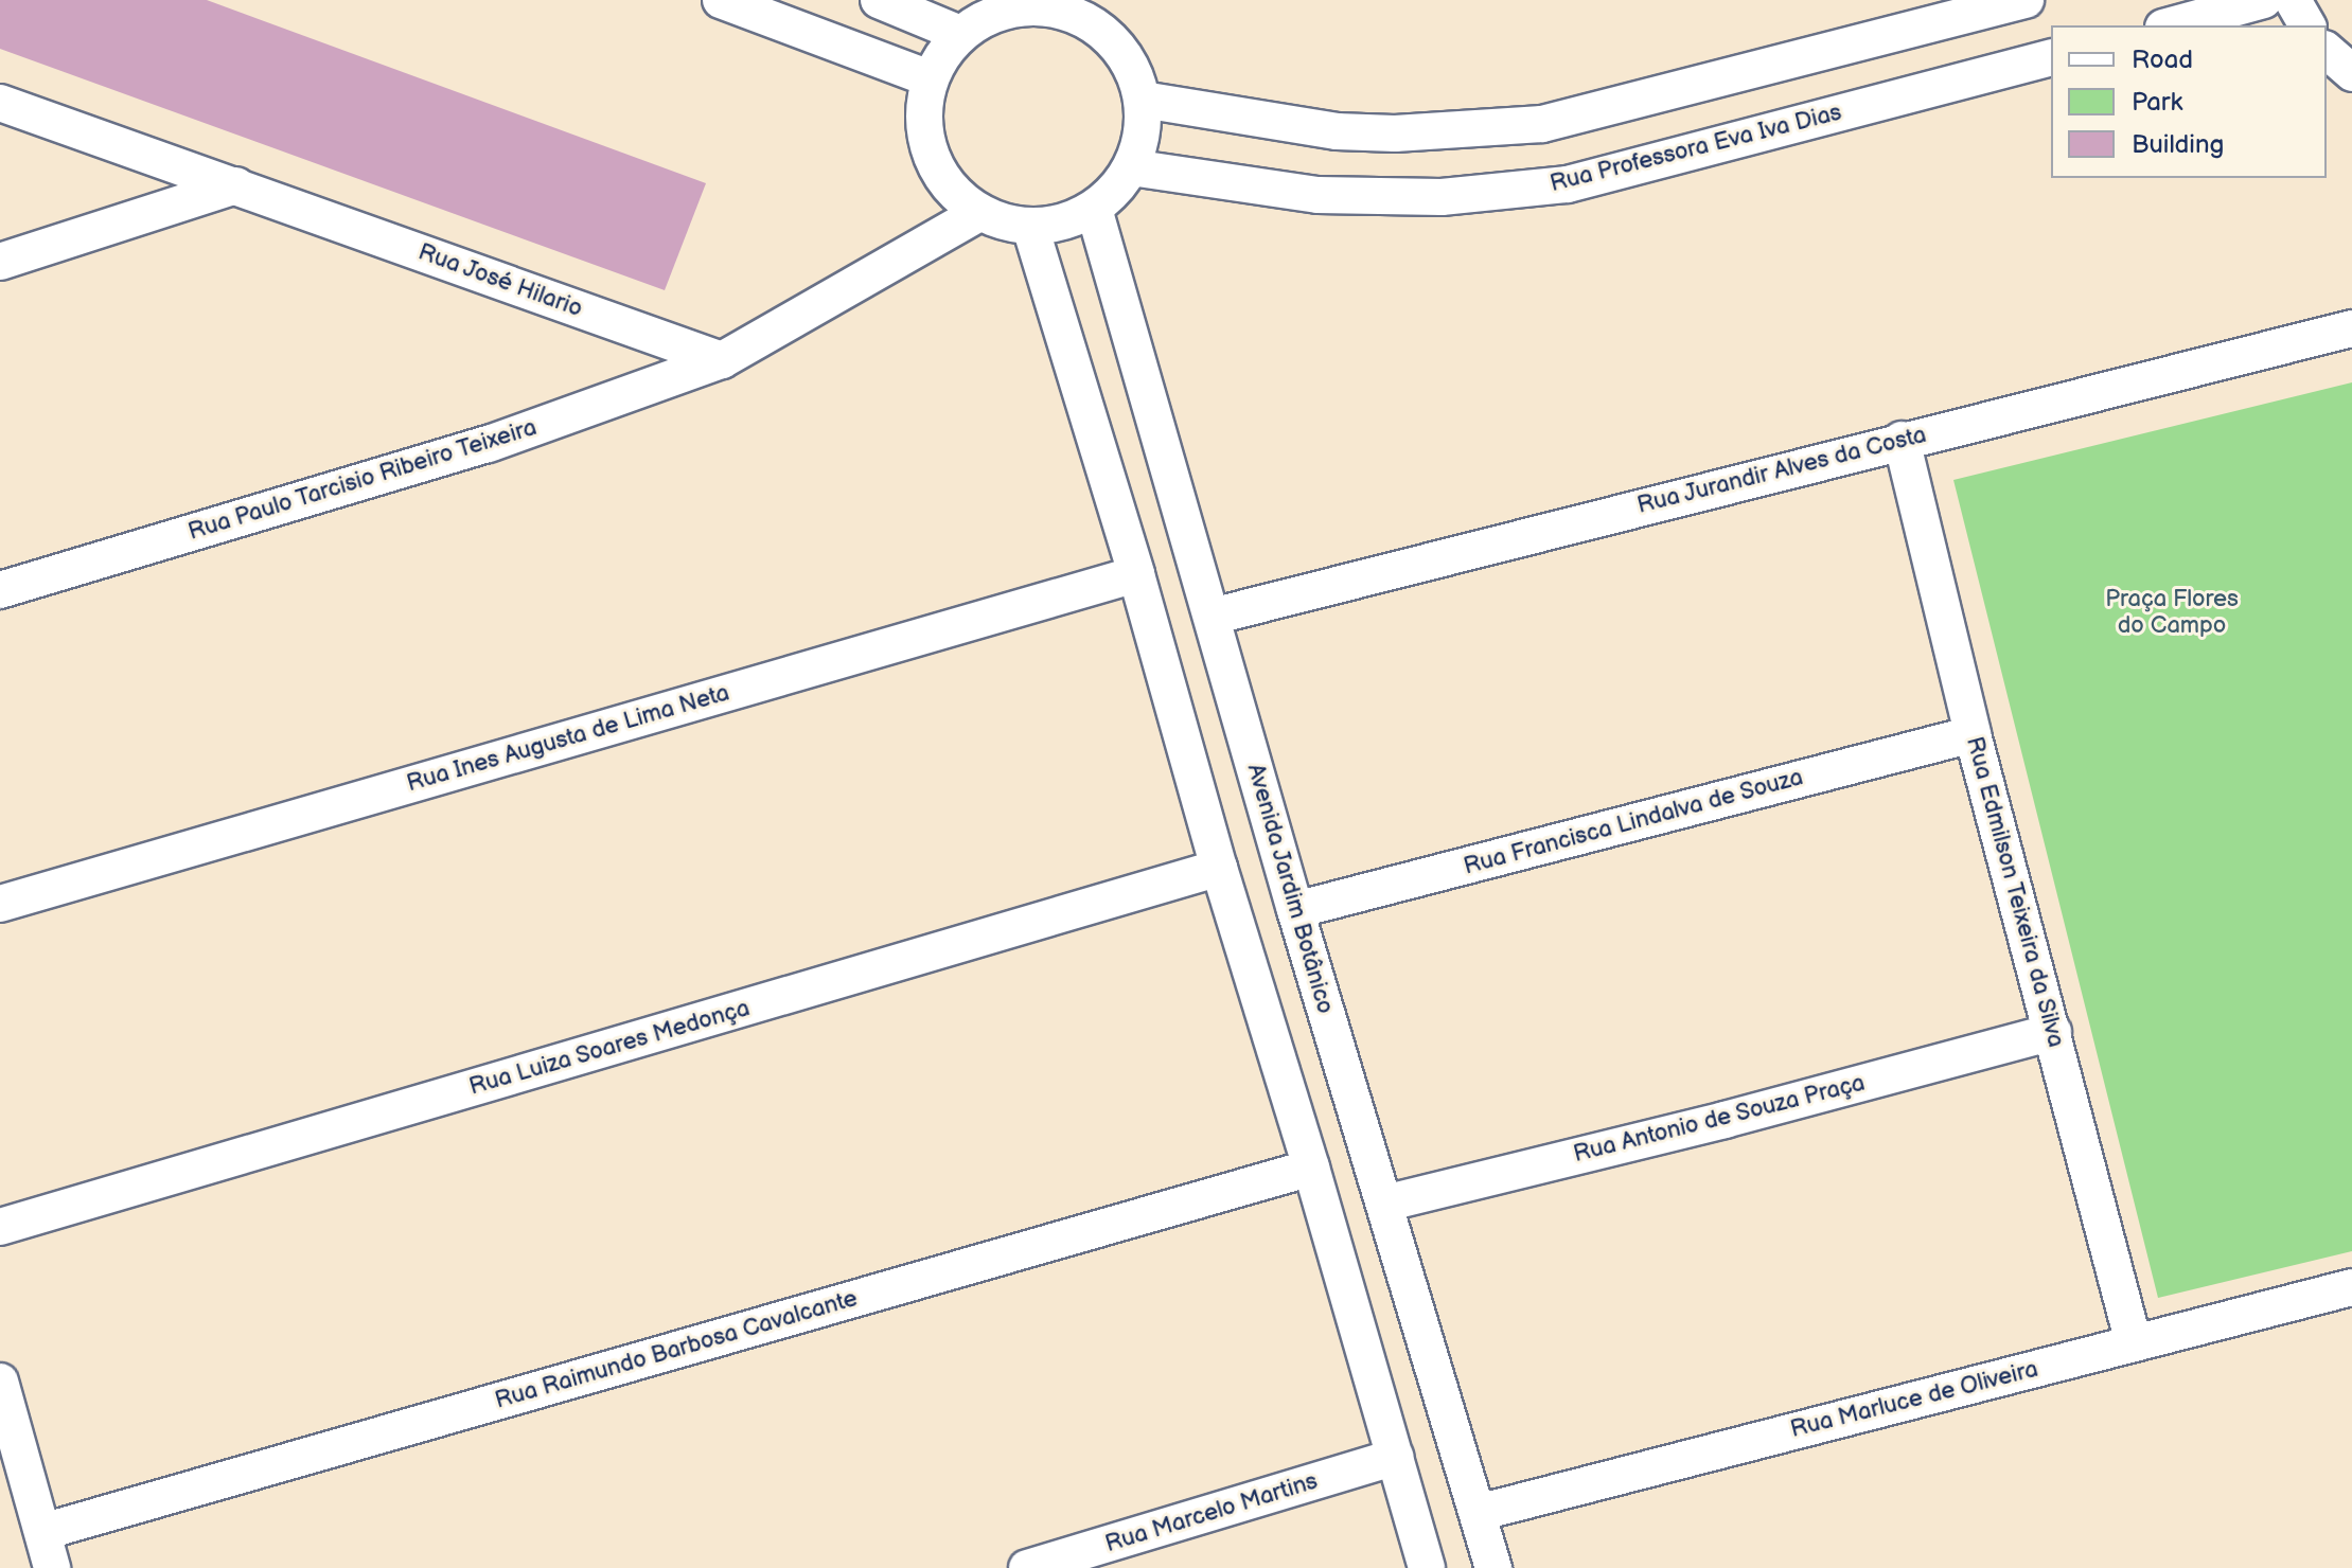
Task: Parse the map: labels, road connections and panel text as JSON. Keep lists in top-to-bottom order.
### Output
{
  "streets": {
    "street": [
      "Rua Professora Eva Iva Dias",
      "Rua José Hilario",
      "Rua Jurandir Alves da Costa",
      "Rua Paulo Tarcisio Ribeiro Teixeira",
      "Rua Ines Augusta de Lima Neta",
      "Rua Francisca Lindalva de Souza",
      "Avenida Jardim Botânico",
      "Rua Edmilson Teixeira da Silva",
      "Rua Luiza Soares Medonça",
      "Rua Antonio de Souza Praça",
      "Rua Raimundo Barbosa Cavalcante",
      "Rua Marluce de Oliveira",
      "Rua Marcelo Martins"
    ]
  },
  "crossings": [
    ["Rua Professora Eva Iva Dias", "Avenida Jardim Botânico"],
    ["Rua José Hilario", "Rua Paulo Tarcisio Ribeiro Teixeira"],
    ["Rua Jurandir Alves da Costa", "Avenida Jardim Botânico"],
    ["Rua Jurandir Alves da Costa", "Rua Edmilson Teixeira da Silva"],
    ["Rua Francisca Lindalva de Souza", "Avenida Jardim Botânico"],
    ["Rua Francisca Lindalva de Souza", "Rua Edmilson Teixeira da Silva"],
    ["Avenida Jardim Botânico", "Rua Antonio de Souza Praça"],
    ["Avenida Jardim Botânico", "Rua Marluce de Oliveira"],
    ["Rua Edmilson Teixeira da Silva", "Rua Antonio de Souza Praça"],
    ["Rua Edmilson Teixeira da Silva", "Rua Marluce de Oliveira"]
  ],
  "parks": ["Praça Flores do Campo"],
  "legend": ["Road", "Park", "Building"]
}
